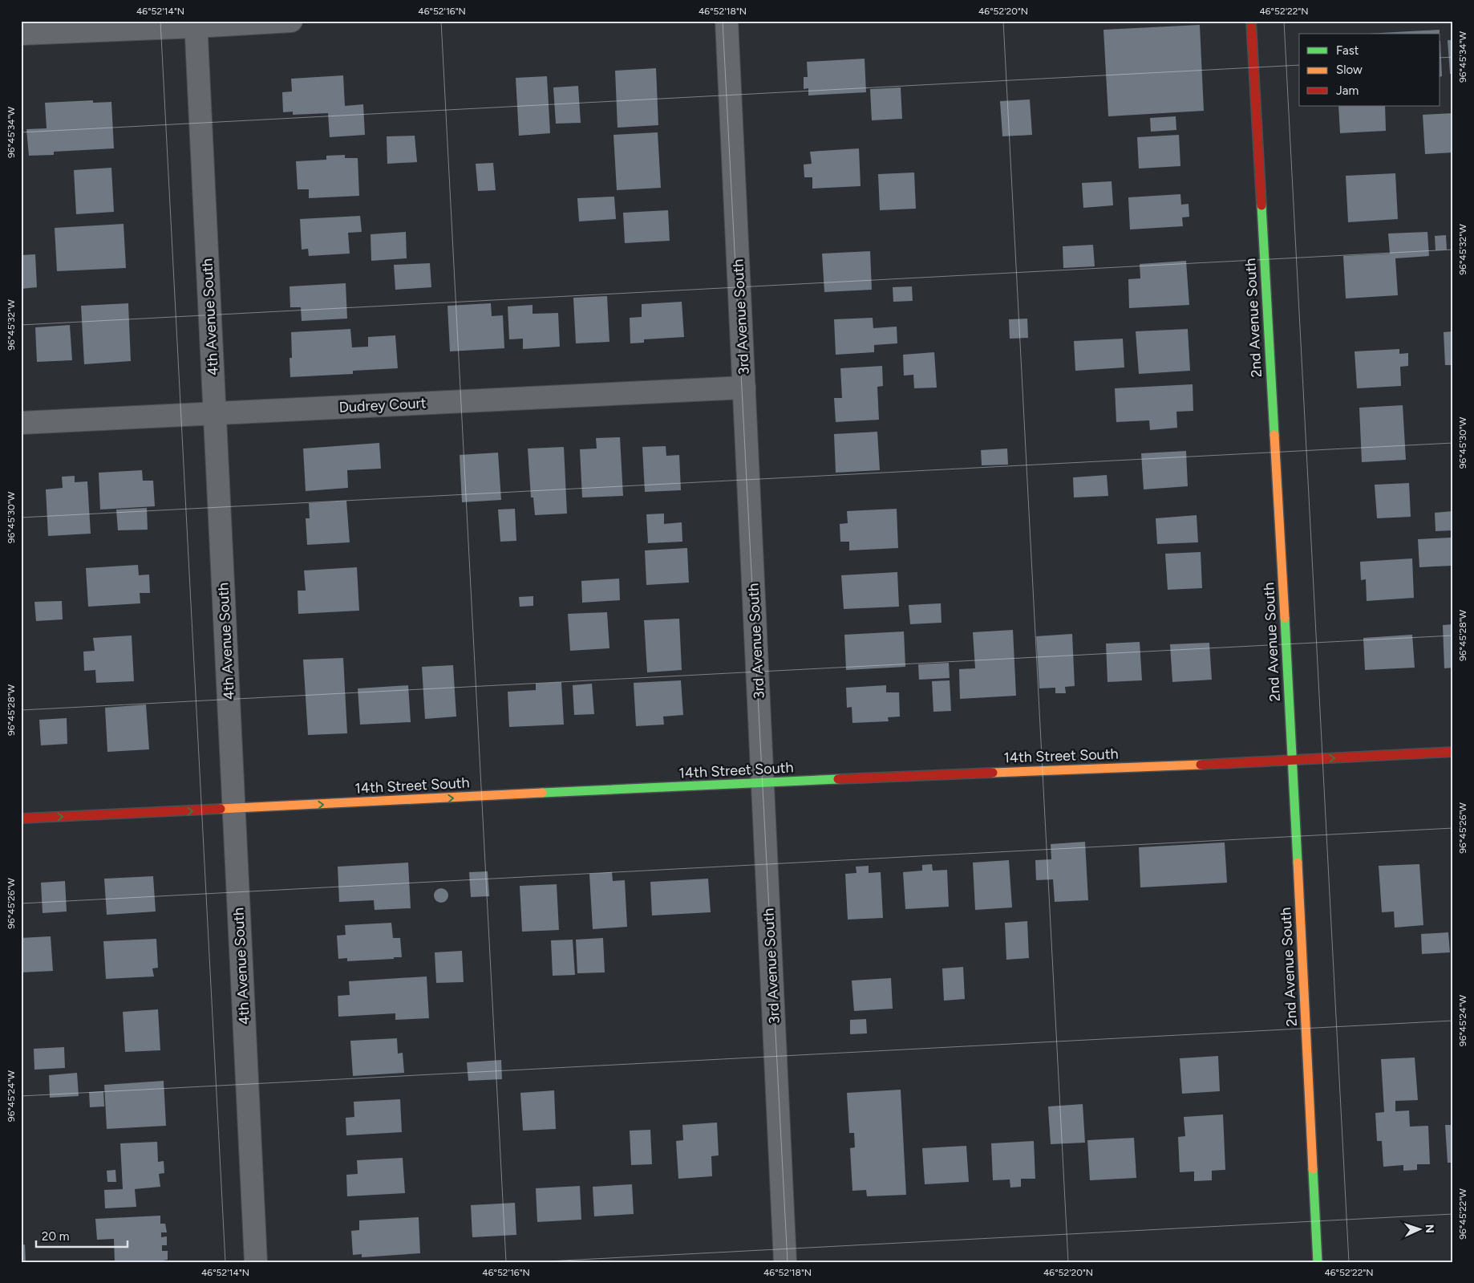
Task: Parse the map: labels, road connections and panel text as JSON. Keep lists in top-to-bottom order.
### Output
{
  "streets": {
    "street": [
      "4th Avenue South",
      "3rd Avenue South",
      "2nd Avenue South",
      "Dudrey Court",
      "14th Street South"
    ]
  },
  "crossings": [
    ["4th Avenue South", "Dudrey Court"],
    ["4th Avenue South", "14th Street South"],
    ["3rd Avenue South", "Dudrey Court"],
    ["3rd Avenue South", "14th Street South"],
    ["2nd Avenue South", "14th Street South"]
  ],
  "one_way": ["14th Street South"],
  "legend": ["Fast", "Slow", "Jam"],
  "scale_bar": "20 m",
  "north": "right",
  "coordinates": [
    "46°52'14\"N",
    "46°52'16\"N",
    "46°52'18\"N",
    "46°52'20\"N",
    "46°52'22\"N",
    "96°45'34\"W",
    "96°45'32\"W",
    "96°45'30\"W",
    "96°45'28\"W",
    "96°45'26\"W",
    "96°45'24\"W",
    "96°45'22\"W"
  ]
}
